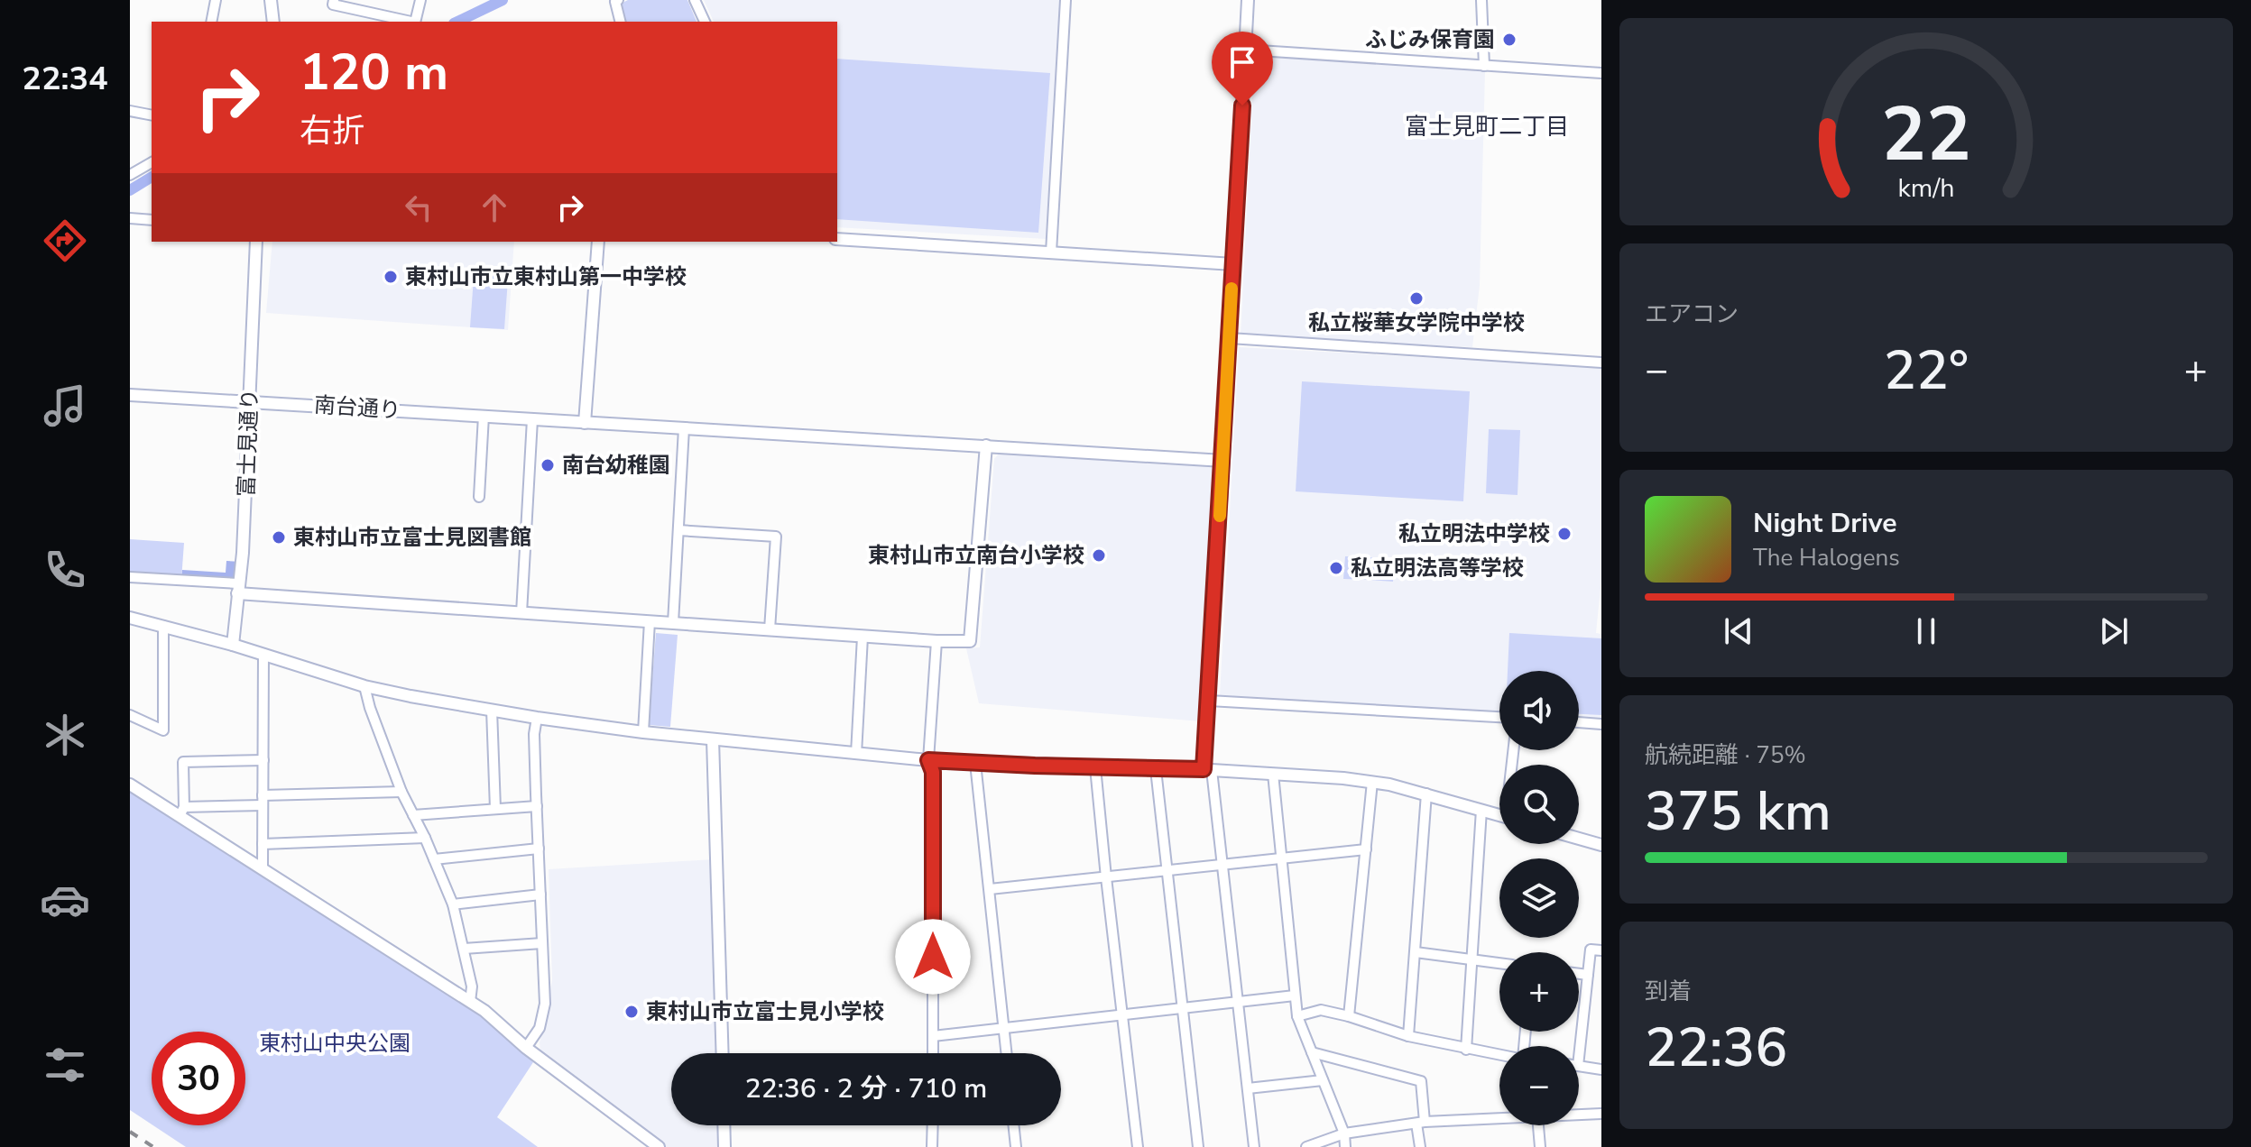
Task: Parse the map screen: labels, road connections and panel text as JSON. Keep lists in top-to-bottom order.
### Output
{
  "streets": {
    "street": ["南台通り", "富士見通り"]
  },
  "crossings": [
    ["南台通り", "富士見通り"]
  ],
  "districts": ["富士見町二丁目"],
  "parks": ["東村山中央公園"],
  "places": [
    "ふじみ保育園",
    "東村山市立東村山第一中学校",
    "私立桜華女学院中学校",
    "南台幼稚園",
    "私立明法中学校",
    "東村山市立富士見図書館",
    "東村山市立南台小学校",
    "私立明法高等学校",
    "東村山市立富士見小学校"
  ],
  "page": {
    "tabs": "22:34",
    "turn": ["120 m", "右折"],
    "tile": [
      "エアコン",
      ["航続距離 · 75%", "375 km"],
      ["到着", "22:36"]
    ],
    "heat": ["−", "22°", "+"],
    "song": ["Night Drive", "The Halogens"],
    "map_buttons": ["+", "−"],
    "limit": "30",
    "trip": "22:36 · 2 分 · 710 m",
    "gauge": ["22", "km/h"]
  }
}
